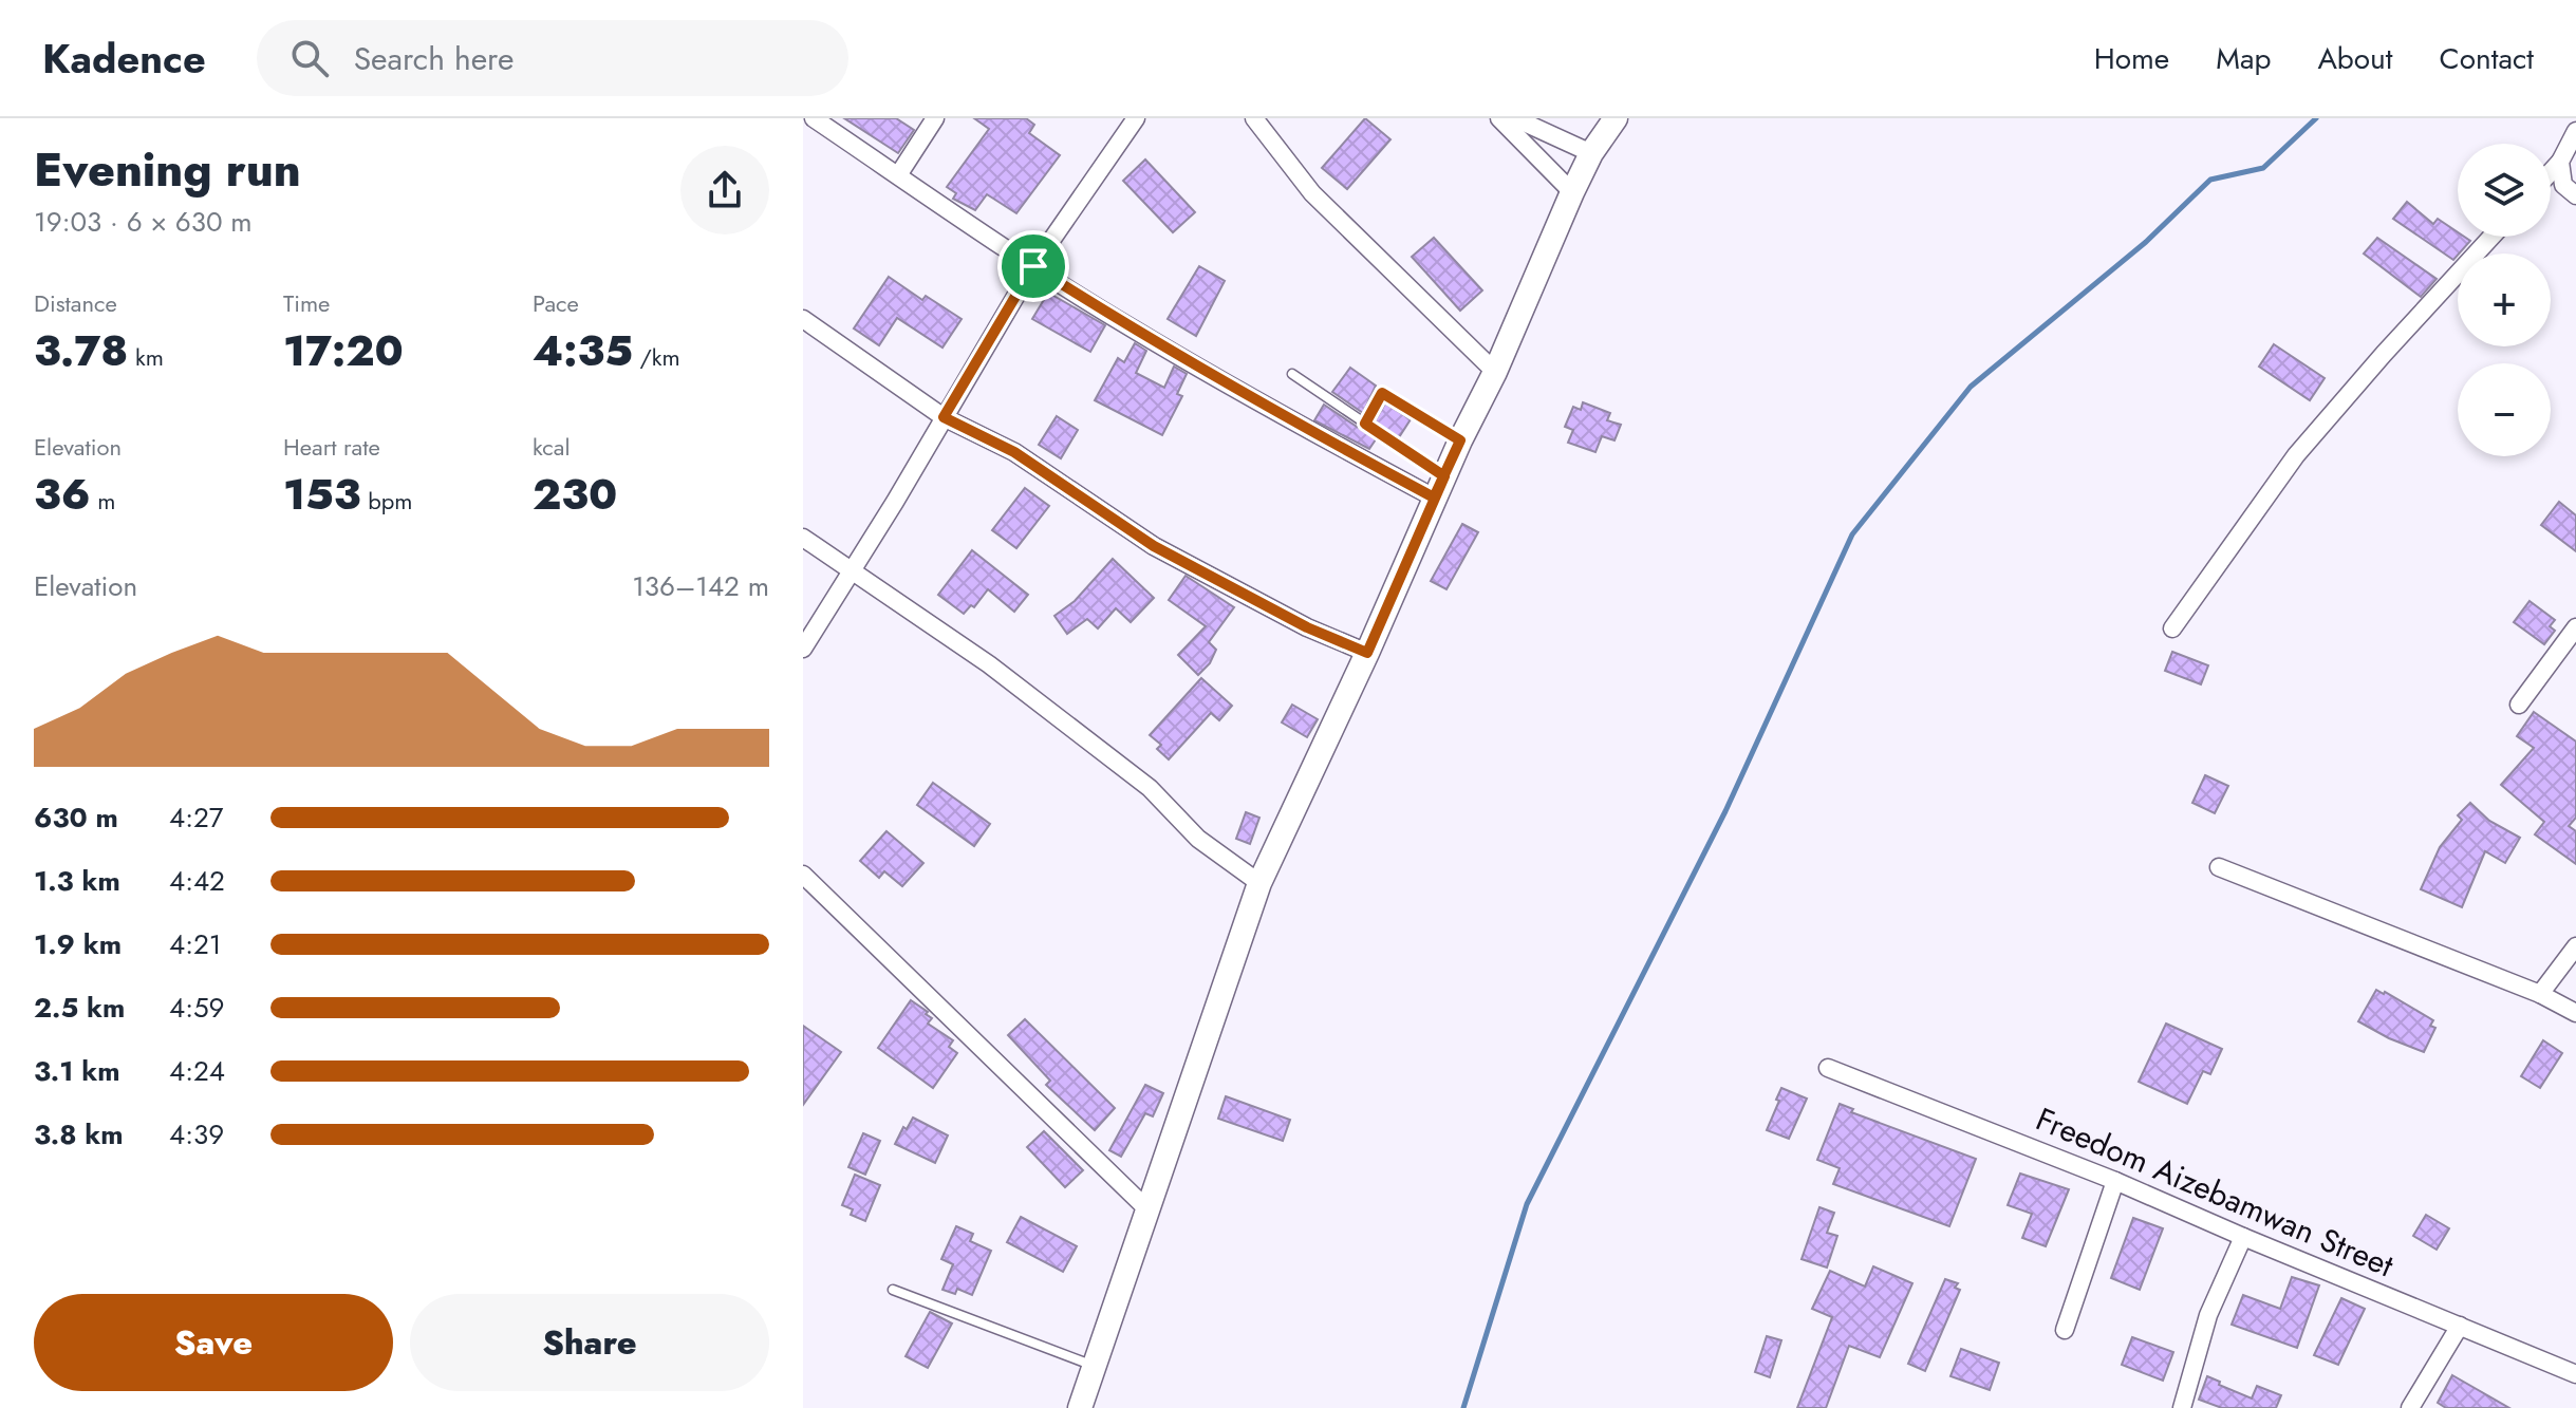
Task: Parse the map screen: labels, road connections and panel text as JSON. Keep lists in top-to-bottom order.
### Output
{
  "streets": {
    "street": ["Freedom Aizebamwan Street"]
  },
  "page": {
    "header": "Kadence",
    "search": "Search here",
    "nav": [
      "Home",
      "Map",
      "About",
      "Contact"
    ],
    "heading": ["Evening run", "19:03 · 6 × 630 m"],
    "map_buttons": ["+", "−"],
    "stats": [
      ["Distance", "3.78 km"],
      ["Time", "17:20"],
      ["Pace", "4:35 /km"],
      ["Elevation", "36 m"],
      ["Heart rate", "153 bpm"],
      ["kcal", "230"]
    ],
    "chart": ["Elevation", "136–142 m"],
    "list": [
      {
        "name": "630 m",
        "note": "4:27"
      },
      {
        "name": "1.3 km",
        "note": "4:42"
      },
      {
        "name": "1.9 km",
        "note": "4:21"
      },
      {
        "name": "2.5 km",
        "note": "4:59"
      },
      {
        "name": "3.1 km",
        "note": "4:24"
      },
      {
        "name": "3.8 km",
        "note": "4:39"
      }
    ],
    "buttons": ["Save", "Share"]
  }
}
